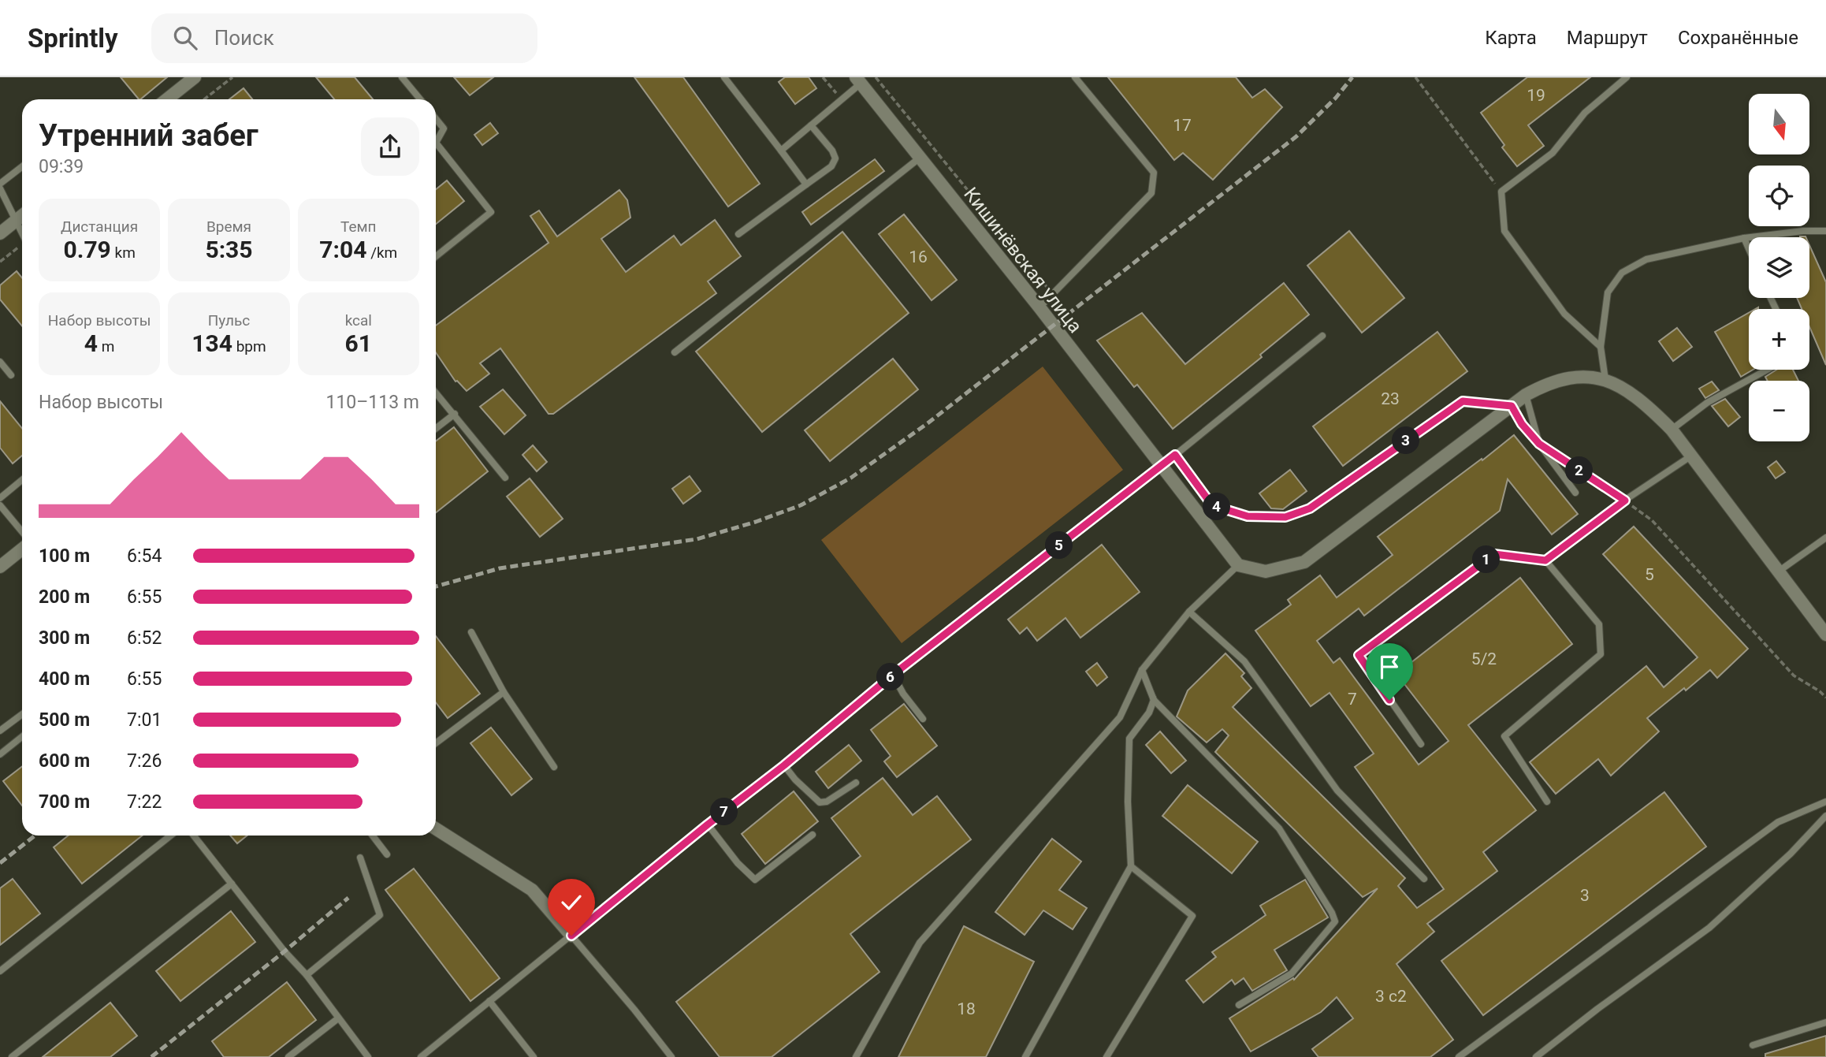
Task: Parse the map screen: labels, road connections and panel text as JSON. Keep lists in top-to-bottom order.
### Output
{
  "streets": {
    "street": ["Кишинёвская улица"]
  },
  "house_numbers": [
    "19",
    "17",
    "16",
    "23",
    "5",
    "5/2",
    "7",
    "3",
    "3 с2",
    "18"
  ],
  "north": "bottom",
  "page": {
    "header": "Sprintly",
    "search": "Поиск",
    "nav": ["Карта", "Маршрут", "Сохранённые"],
    "map_buttons": ["+", "−"],
    "heading": ["Утренний забег", "09:39"],
    "stats": [
      ["Дистанция", "0.79 km"],
      ["Время", "5:35"],
      ["Темп", "7:04 /km"],
      ["Набор высоты", "4 m"],
      ["Пульс", "134 bpm"],
      ["kcal", "61"]
    ],
    "chart": ["Набор высоты", "110–113 m"],
    "pins": [
      "3",
      "2",
      "4",
      "5",
      "1",
      "6",
      "7"
    ],
    "list": [
      {
        "name": "100 m",
        "note": "6:54"
      },
      {
        "name": "200 m",
        "note": "6:55"
      },
      {
        "name": "300 m",
        "note": "6:52"
      },
      {
        "name": "400 m",
        "note": "6:55"
      },
      {
        "name": "500 m",
        "note": "7:01"
      },
      {
        "name": "600 m",
        "note": "7:26"
      },
      {
        "name": "700 m",
        "note": "7:22"
      }
    ]
  }
}
